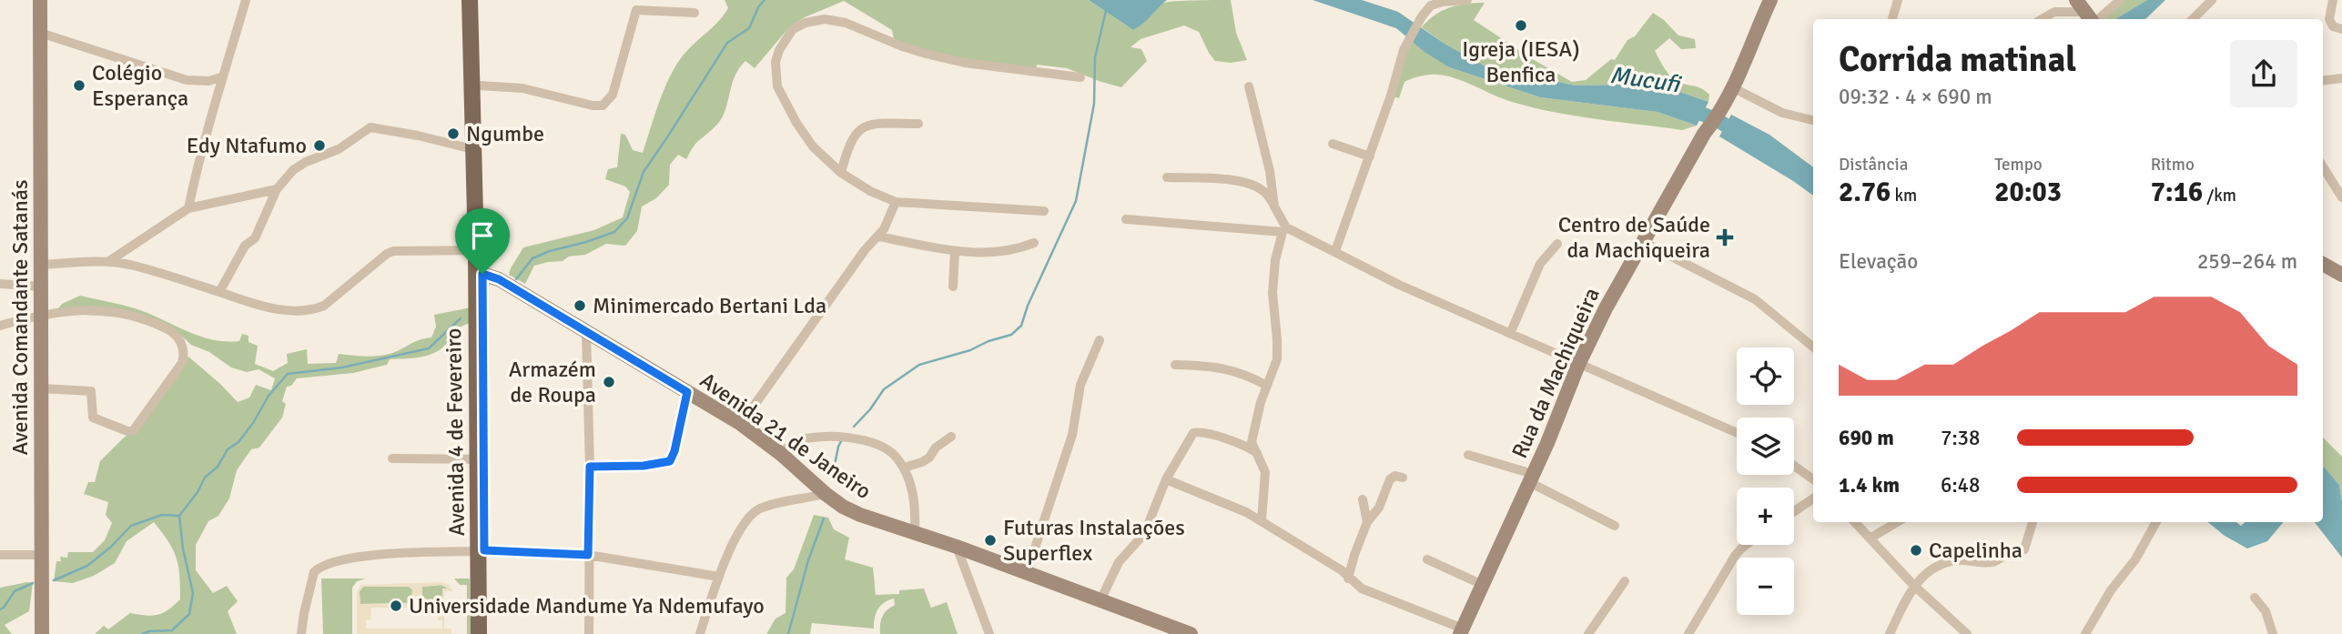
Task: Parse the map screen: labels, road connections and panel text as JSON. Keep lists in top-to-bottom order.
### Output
{
  "streets": {
    "main road": ["Avenida 4 de Fevereiro"],
    "street": ["Avenida Comandante Satanás", "Rua da Machiqueira", "Avenida 21 de Janeiro"]
  },
  "crossings": [
    ["Avenida 4 de Fevereiro", "Avenida 21 de Janeiro"]
  ],
  "water": ["Mucufi"],
  "places": {
    "other": [
      "Igreja (IESA) Benfica",
      "Colégio Esperança",
      "Ngumbe",
      "Edy Ntafumo",
      "Minimercado Bertani Lda",
      "Armazém de Roupa",
      "Futuras Instalações Superflex",
      "Capelinha",
      "Universidade Mandume Ya Ndemufayo"
    ],
    "health": ["Centro de Saúde da Machiqueira"]
  },
  "page": {
    "heading": ["Corrida matinal", "09:32 · 4 × 690 m"],
    "stats": [
      ["Distância", "2.76 km"],
      ["Tempo", "20:03"],
      ["Ritmo", "7:16 /km"]
    ],
    "chart": ["Elevação", "259–264 m"],
    "map_buttons": ["+", "−"],
    "list": [
      {
        "name": "690 m",
        "note": "7:38"
      },
      {
        "name": "1.4 km",
        "note": "6:48"
      }
    ]
  }
}
